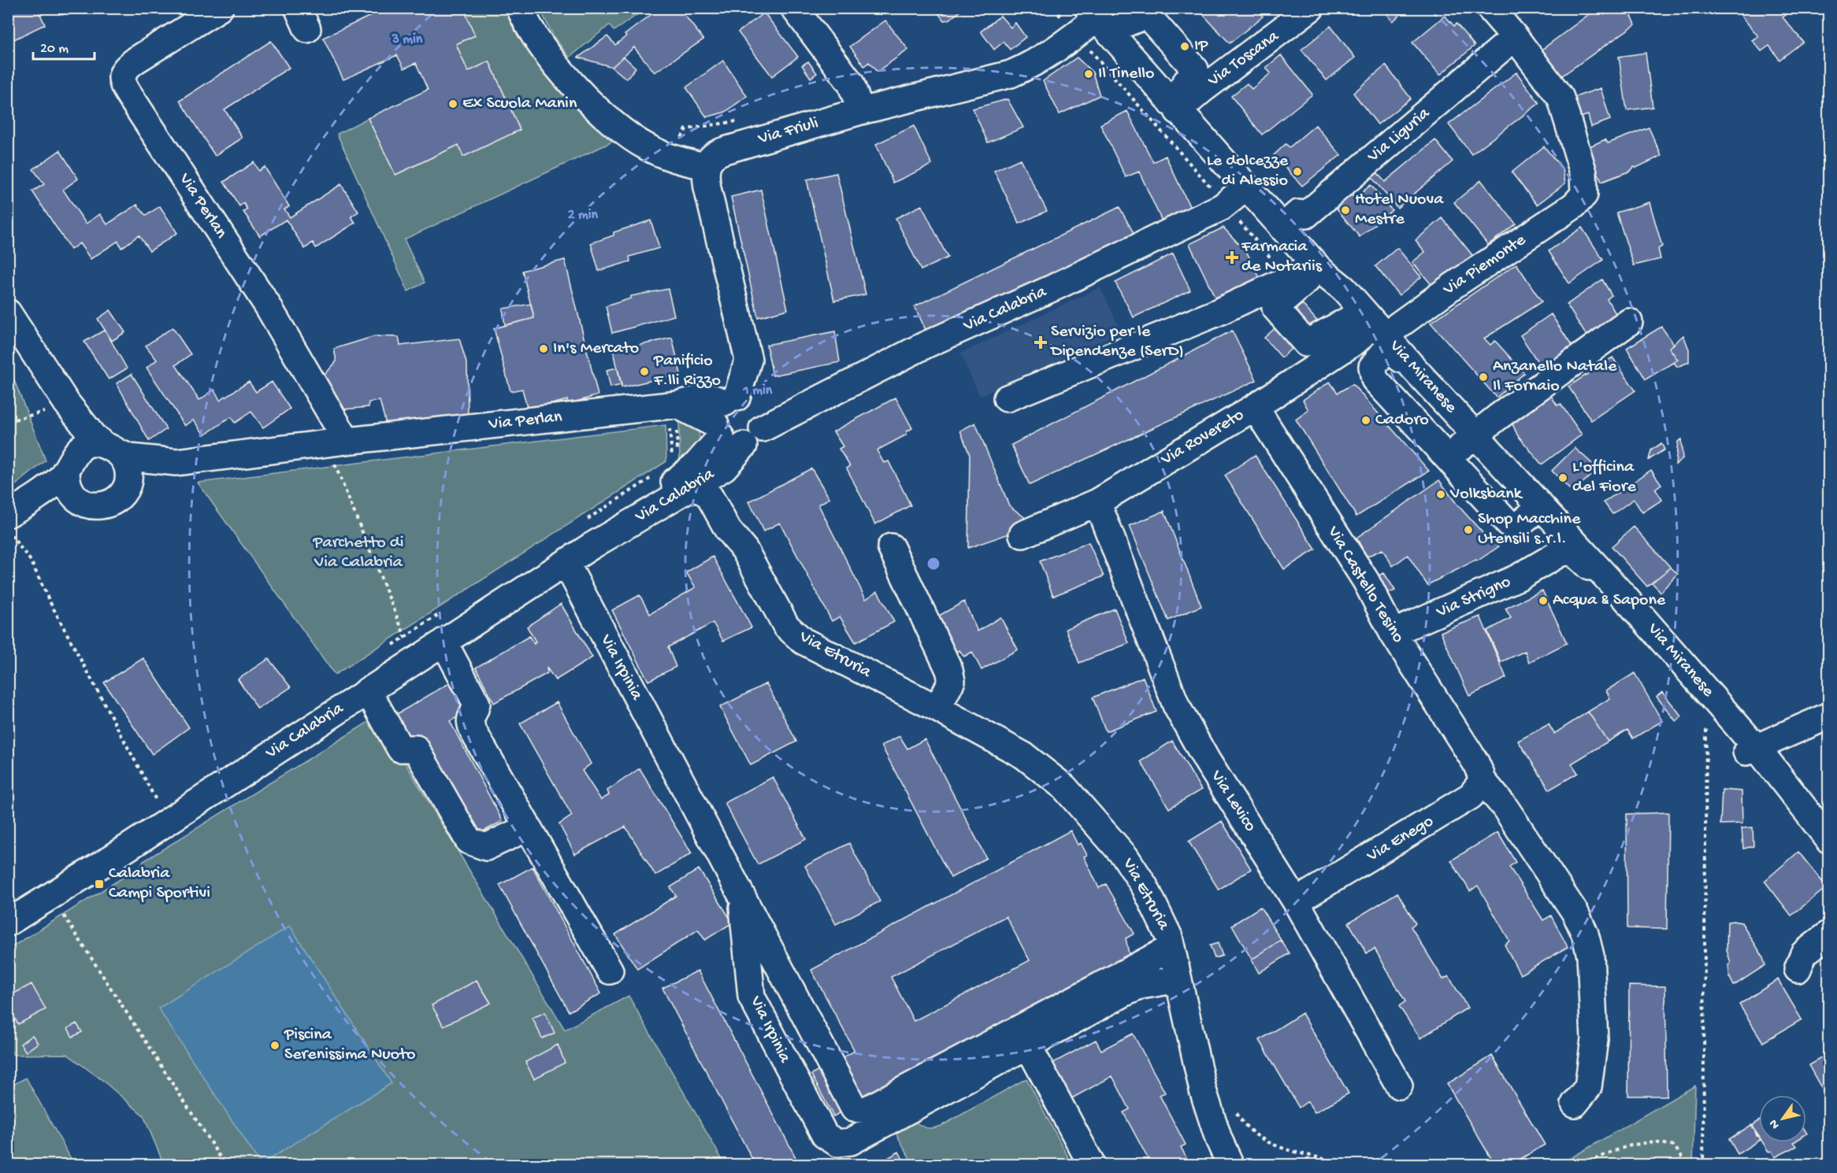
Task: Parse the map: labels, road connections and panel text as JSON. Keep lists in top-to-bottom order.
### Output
{
  "streets": {
    "street": [
      "Via Toscana",
      "Via Friuli",
      "Via Liguria",
      "Via Perlan",
      "Via Piemonte",
      "Via Calabria",
      "Via Miranese",
      "Via Rovereto",
      "Via Castello Tesino",
      "Via Strigno",
      "Via Etruria",
      "Via Irpinia",
      "Via Levico",
      "Via Enego"
    ]
  },
  "crossings": [
    ["Via Toscana", "Via Friuli"],
    ["Via Liguria", "Via Piemonte"],
    ["Via Perlan", "Via Calabria"],
    ["Via Piemonte", "Via Miranese"],
    ["Via Piemonte", "Via Rovereto"],
    ["Via Calabria", "Via Etruria"],
    ["Via Calabria", "Via Irpinia"],
    ["Via Miranese", "Via Rovereto"],
    ["Via Miranese", "Via Strigno"],
    ["Via Rovereto", "Via Castello Tesino"],
    ["Via Rovereto", "Via Levico"],
    ["Via Castello Tesino", "Via Strigno"],
    ["Via Castello Tesino", "Via Enego"],
    ["Via Etruria", "Via Irpinia"],
    ["Via Levico", "Via Enego"]
  ],
  "parks": ["Parchetto di Via Calabria"],
  "places": {
    "other": [
      "IP",
      "Il Tinello",
      "Ex Scuola Manin",
      "Le dolcezze di Alessio",
      "Hotel Nuova Mestre",
      "In's Mercato",
      "Panificio F.lli Rizzo",
      "Anzanello Natale Il Fornaio",
      "Cadoro",
      "L'officina del Fiore",
      "Volksbank",
      "Shop Macchine Utensili s.r.l.",
      "Acqua & Sapone",
      "Piscina Serenissima Nuoto"
    ],
    "health": ["Farmacia de Notariis", "Servizio per le Dipendenze (SerD)"],
    "transit": ["Calabria Campi Sportivi"]
  },
  "scale_bar": "20 m",
  "north": "bottom left",
  "rings": ["3 min", "2 min", "1 min"]
}
